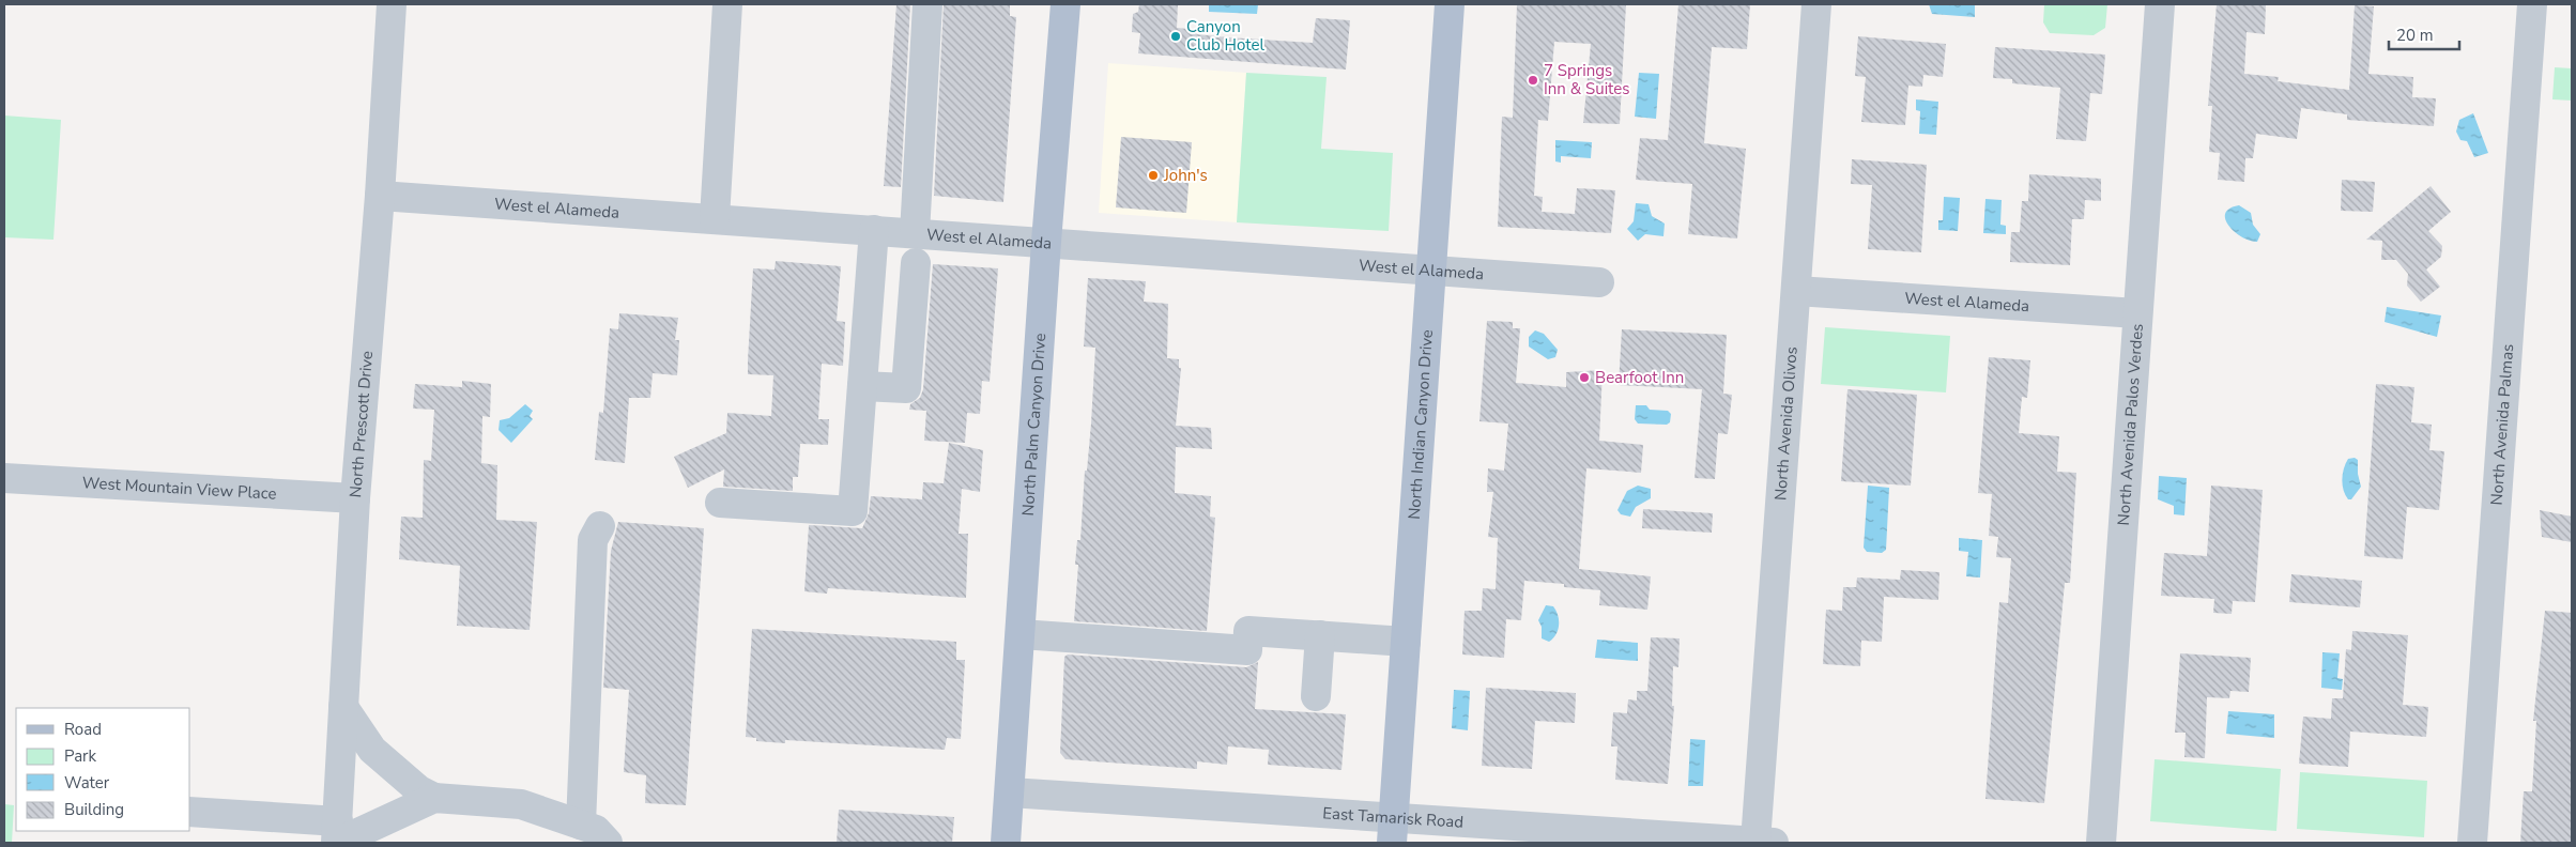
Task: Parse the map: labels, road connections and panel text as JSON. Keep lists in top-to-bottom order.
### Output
{
  "streets": {
    "main road": ["North Palm Canyon Drive", "North Indian Canyon Drive"],
    "street": [
      "West el Alameda",
      "North Avenida Olivos",
      "North Prescott Drive",
      "North Avenida Palos Verdes",
      "North Avenida Palmas",
      "West Mountain View Place",
      "East Tamarisk Road"
    ]
  },
  "crossings": [
    ["West el Alameda", "North Avenida Olivos"],
    ["West el Alameda", "North Prescott Drive"],
    ["West el Alameda", "North Palm Canyon Drive"],
    ["West el Alameda", "North Indian Canyon Drive"],
    ["West el Alameda", "North Avenida Palos Verdes"],
    ["North Avenida Olivos", "East Tamarisk Road"],
    ["North Prescott Drive", "West Mountain View Place"],
    ["North Palm Canyon Drive", "East Tamarisk Road"],
    ["North Indian Canyon Drive", "East Tamarisk Road"]
  ],
  "places": [
    "Canyon Club Hotel",
    "7 Springs Inn & Suites",
    "John's",
    "Bearfoot Inn"
  ],
  "legend": [
    "Road",
    "Park",
    "Water",
    "Building"
  ],
  "scale_bar": "20 m"
}
